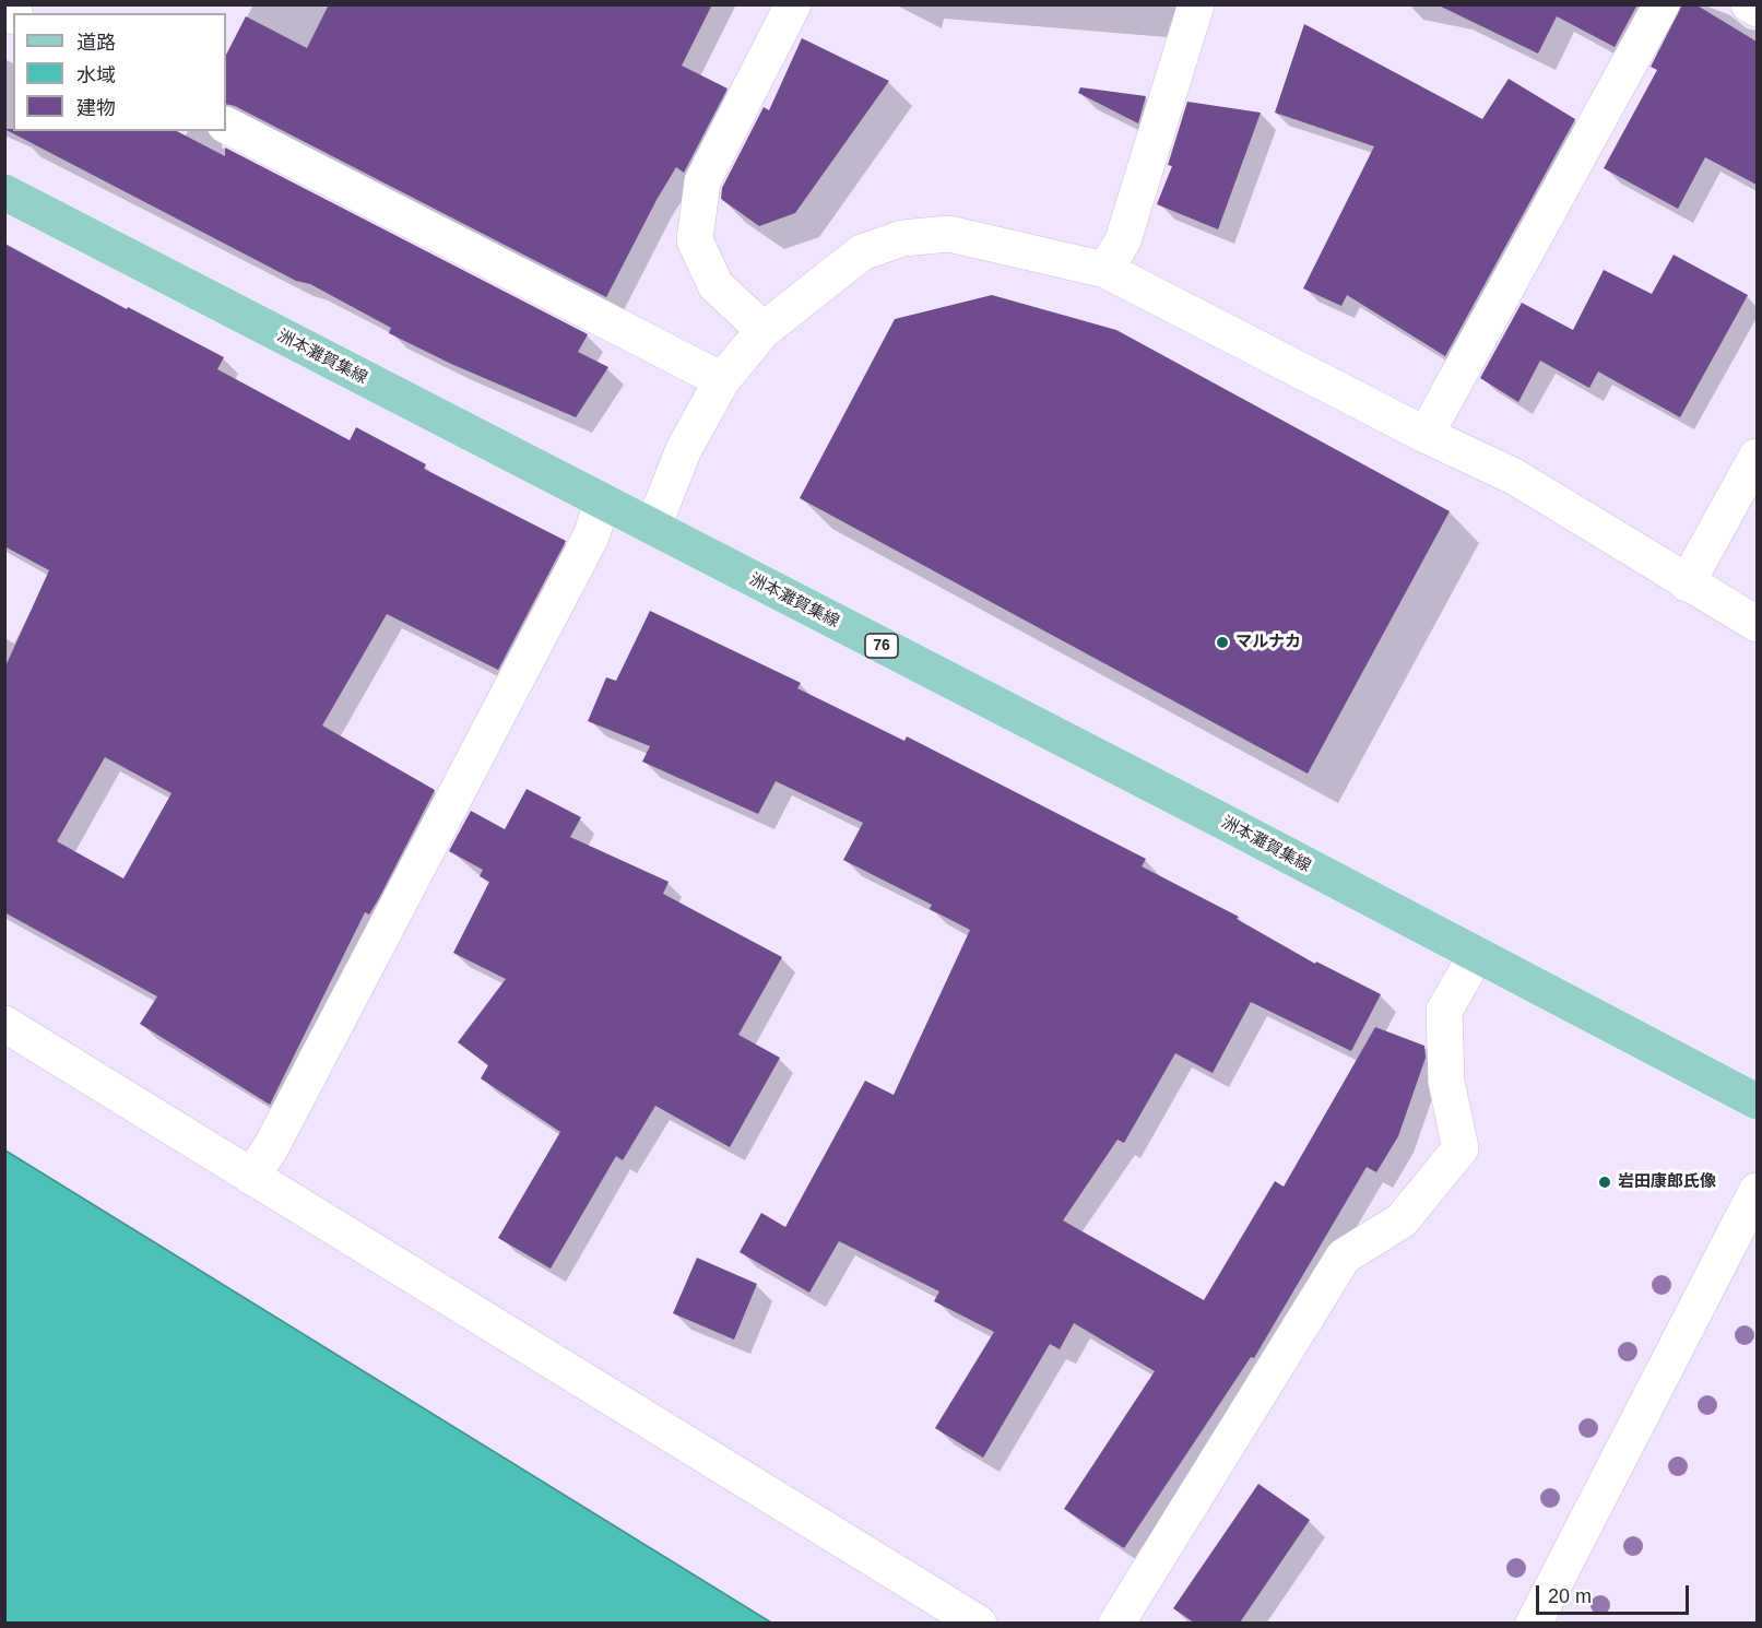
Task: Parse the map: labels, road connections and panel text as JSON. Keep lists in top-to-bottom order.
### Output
{
  "streets": {
    "main road": ["洲本灘賀集線", "76"]
  },
  "places": ["マルナカ", "岩田康郎氏像"],
  "legend": ["道路", "水域", "建物"],
  "scale_bar": "20 m"
}
